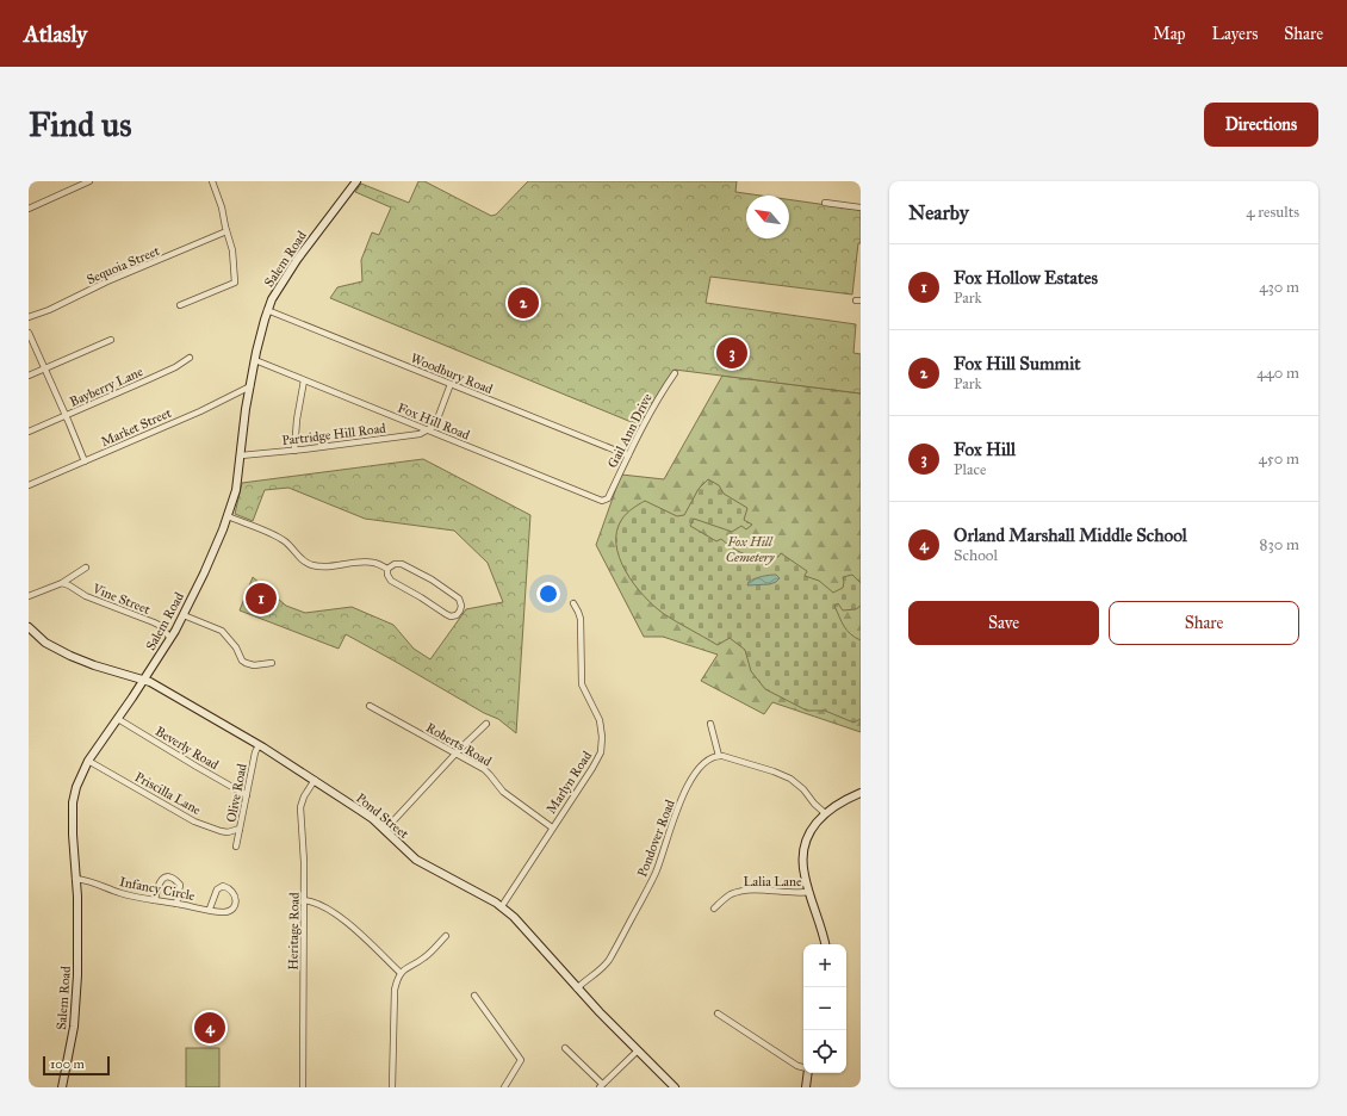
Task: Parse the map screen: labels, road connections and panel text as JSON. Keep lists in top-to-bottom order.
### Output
{
  "streets": {
    "main road": ["Salem Road", "Pond Street"],
    "street": [
      "Sequoia Street",
      "Woodbury Road",
      "Bayberry Lane",
      "Fox Hill Road",
      "Market Street",
      "Gail Ann Drive",
      "Partridge Hill Road",
      "Vine Street",
      "Roberts Road",
      "Beverly Road",
      "Marlyn Road",
      "Priscilla Lane",
      "Olive Road",
      "Pondover Road",
      "Lalia Lane",
      "Infancy Circle",
      "Heritage Road"
    ]
  },
  "crossings": [
    ["Salem Road", "Woodbury Road"],
    ["Salem Road", "Fox Hill Road"],
    ["Salem Road", "Market Street"],
    ["Salem Road", "Partridge Hill Road"],
    ["Salem Road", "Vine Street"],
    ["Salem Road", "Beverly Road"],
    ["Salem Road", "Priscilla Lane"],
    ["Salem Road", "Pond Street"],
    ["Salem Road", "Infancy Circle"],
    ["Woodbury Road", "Gail Ann Drive"],
    ["Fox Hill Road", "Gail Ann Drive"],
    ["Fox Hill Road", "Partridge Hill Road"],
    ["Roberts Road", "Marlyn Road"],
    ["Beverly Road", "Olive Road"],
    ["Marlyn Road", "Pond Street"],
    ["Priscilla Lane", "Olive Road"],
    ["Olive Road", "Pond Street"],
    ["Pond Street", "Pondover Road"],
    ["Pond Street", "Heritage Road"]
  ],
  "parks": ["Fox Hill Cemetery"],
  "scale_bar": "100 m",
  "north": "top left",
  "page": {
    "header": "Atlasly",
    "nav": ["Map", "Layers", "Share"],
    "buttons": [
      "Directions",
      ["Save", "Share"]
    ],
    "title": "Find us",
    "heading": ["Nearby", "4 results"],
    "list": [
      {
        "mark": "1",
        "name": "Fox Hollow Estates",
        "note": "Park",
        "value": "430 m"
      },
      {
        "mark": "2",
        "name": "Fox Hill Summit",
        "note": "Park",
        "value": "440 m"
      },
      {
        "mark": "3",
        "name": "Fox Hill",
        "note": "Place",
        "value": "450 m"
      },
      {
        "mark": "4",
        "name": "Orland Marshall Middle School",
        "note": "School",
        "value": "830 m"
      }
    ],
    "pins": [
      "2",
      "3",
      "1",
      "4"
    ],
    "map_buttons": ["+", "−"],
    "scale": "100 m"
  }
}
